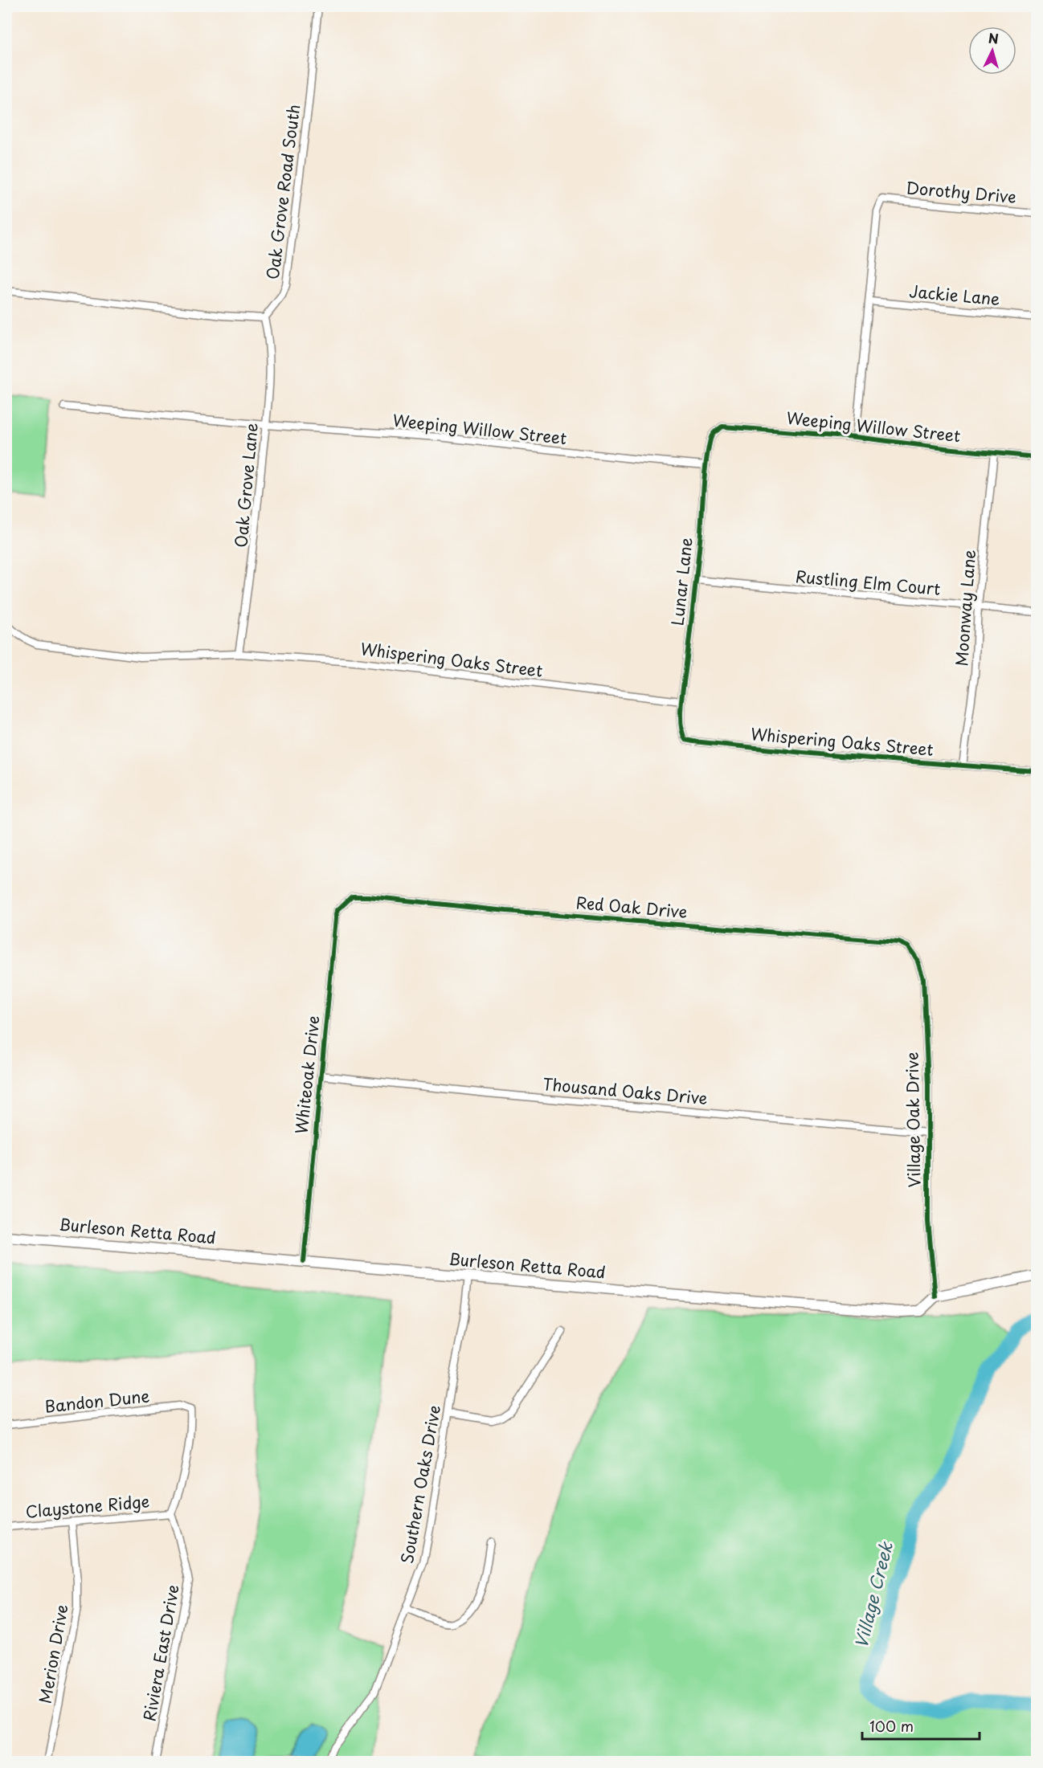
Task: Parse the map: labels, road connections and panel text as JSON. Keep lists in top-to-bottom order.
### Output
{
  "streets": {
    "street": [
      "Oak Grove Road South",
      "Dorothy Drive",
      "Jackie Lane",
      "Weeping Willow Street",
      "Oak Grove Lane",
      "Lunar Lane",
      "Rustling Elm Court",
      "Moonway Lane",
      "Whispering Oaks Street",
      "Red Oak Drive",
      "Whiteoak Drive",
      "Thousand Oaks Drive",
      "Village Oak Drive",
      "Burleson Retta Road",
      "Bandon Dune",
      "Southern Oaks Drive",
      "Claystone Ridge",
      "Riviera East Drive",
      "Merion Drive"
    ]
  },
  "crossings": [
    ["Oak Grove Road South", "Oak Grove Lane"],
    ["Dorothy Drive", "Jackie Lane"],
    ["Weeping Willow Street", "Oak Grove Lane"],
    ["Weeping Willow Street", "Lunar Lane"],
    ["Weeping Willow Street", "Moonway Lane"],
    ["Oak Grove Lane", "Whispering Oaks Street"],
    ["Lunar Lane", "Rustling Elm Court"],
    ["Lunar Lane", "Whispering Oaks Street"],
    ["Rustling Elm Court", "Moonway Lane"],
    ["Moonway Lane", "Whispering Oaks Street"],
    ["Red Oak Drive", "Whiteoak Drive"],
    ["Red Oak Drive", "Village Oak Drive"],
    ["Whiteoak Drive", "Thousand Oaks Drive"],
    ["Whiteoak Drive", "Burleson Retta Road"],
    ["Thousand Oaks Drive", "Village Oak Drive"],
    ["Village Oak Drive", "Burleson Retta Road"],
    ["Burleson Retta Road", "Southern Oaks Drive"],
    ["Bandon Dune", "Claystone Ridge"],
    ["Bandon Dune", "Riviera East Drive"],
    ["Claystone Ridge", "Riviera East Drive"],
    ["Claystone Ridge", "Merion Drive"]
  ],
  "water": ["Village Creek"],
  "scale_bar": "100 m",
  "north": "top"
}
